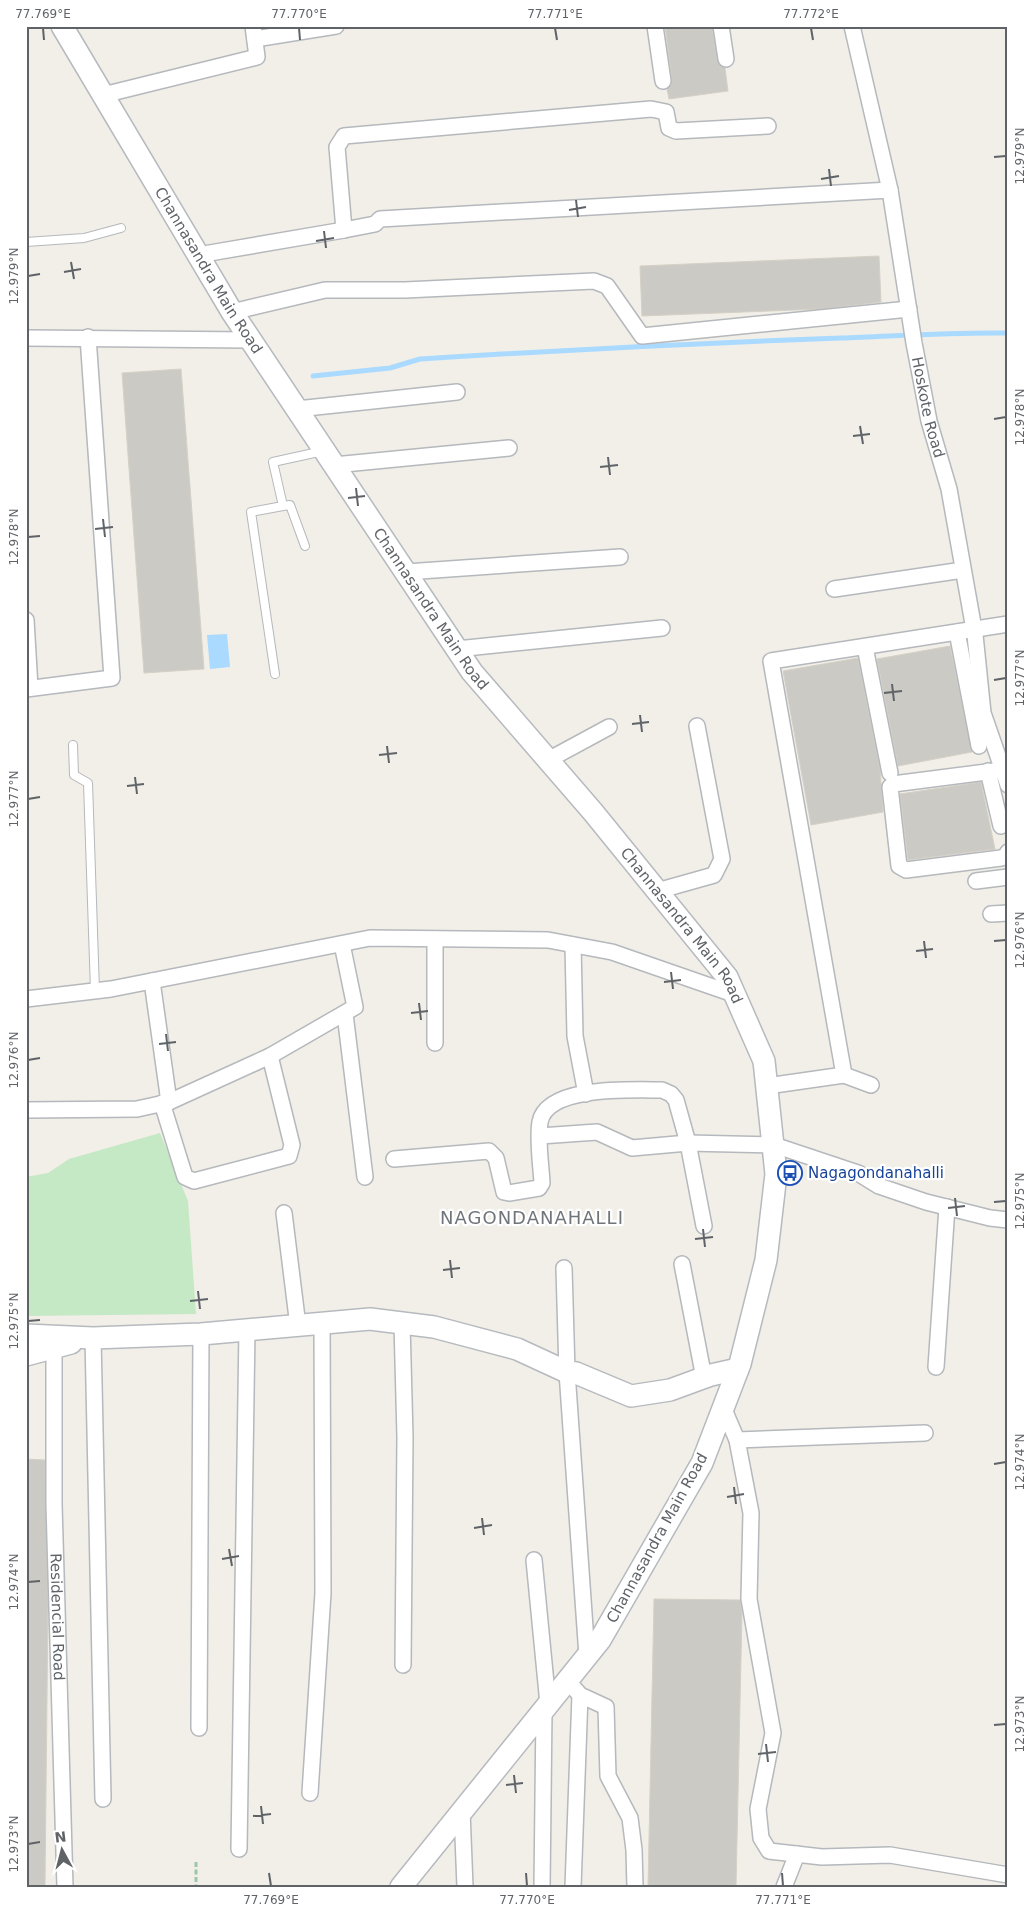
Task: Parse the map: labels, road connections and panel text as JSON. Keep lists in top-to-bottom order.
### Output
{
  "streets": {
    "street": ["Channasandra Main Road", "Hoskote Road", "Residencial Road"]
  },
  "districts": ["NAGONDANAHALLI"],
  "places": {
    "bus stop": ["Nagagondanahalli"]
  },
  "north": "top",
  "coordinates": [
    "77.769°E",
    "77.770°E",
    "77.771°E",
    "77.772°E",
    "12.979°N",
    "12.978°N",
    "12.977°N",
    "12.976°N",
    "12.975°N",
    "12.974°N",
    "12.973°N"
  ]
}
